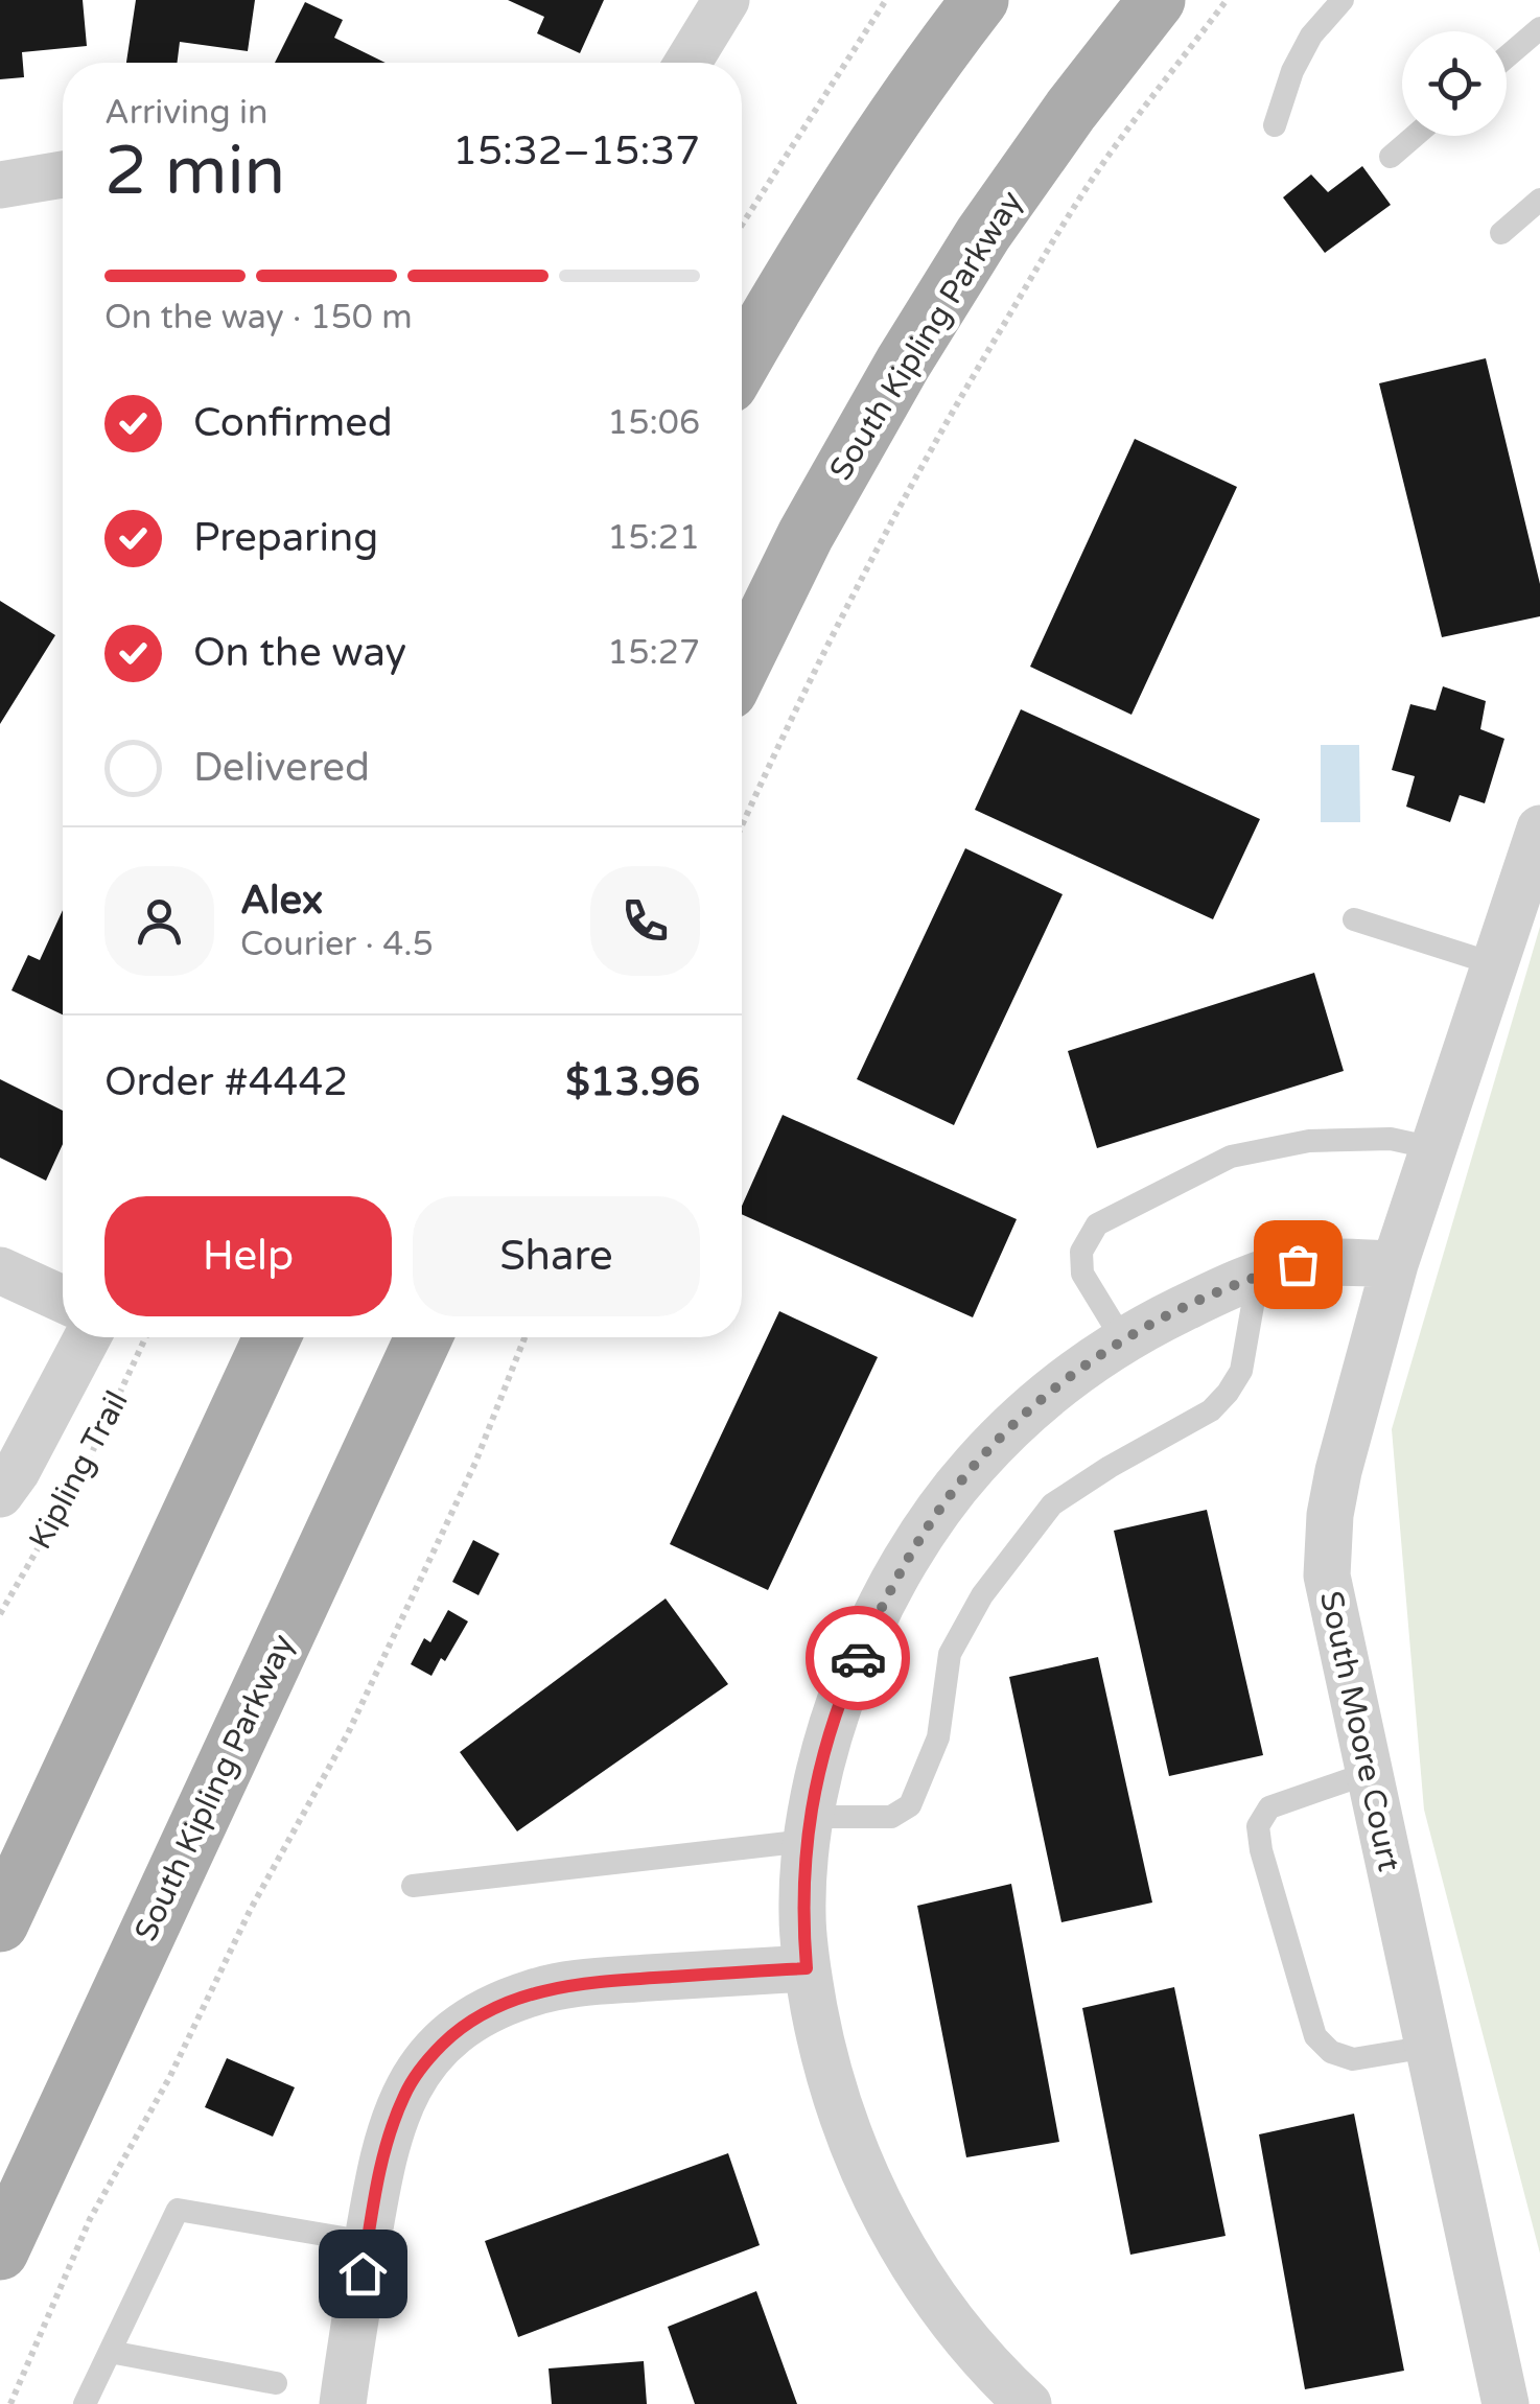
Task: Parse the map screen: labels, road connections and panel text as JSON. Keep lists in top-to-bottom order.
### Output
{
  "streets": {
    "main road": ["South Kipling Parkway"],
    "street": ["South Moore Court"],
    "path": ["Kipling Trail"]
  },
  "page": {
    "heading": ["2 min", "Arriving in", "15:32–15:37"],
    "panel": [
      "Alex",
      "Courier · 4.5",
      "Order #4442",
      "$13.96"
    ],
    "bar": "On the way · 150 m",
    "list": [
      ["Confirmed", "15:06"],
      ["Preparing", "15:21"],
      ["On the way", "15:27"],
      "Delivered"
    ],
    "buttons": ["Help", "Share"]
  }
}
